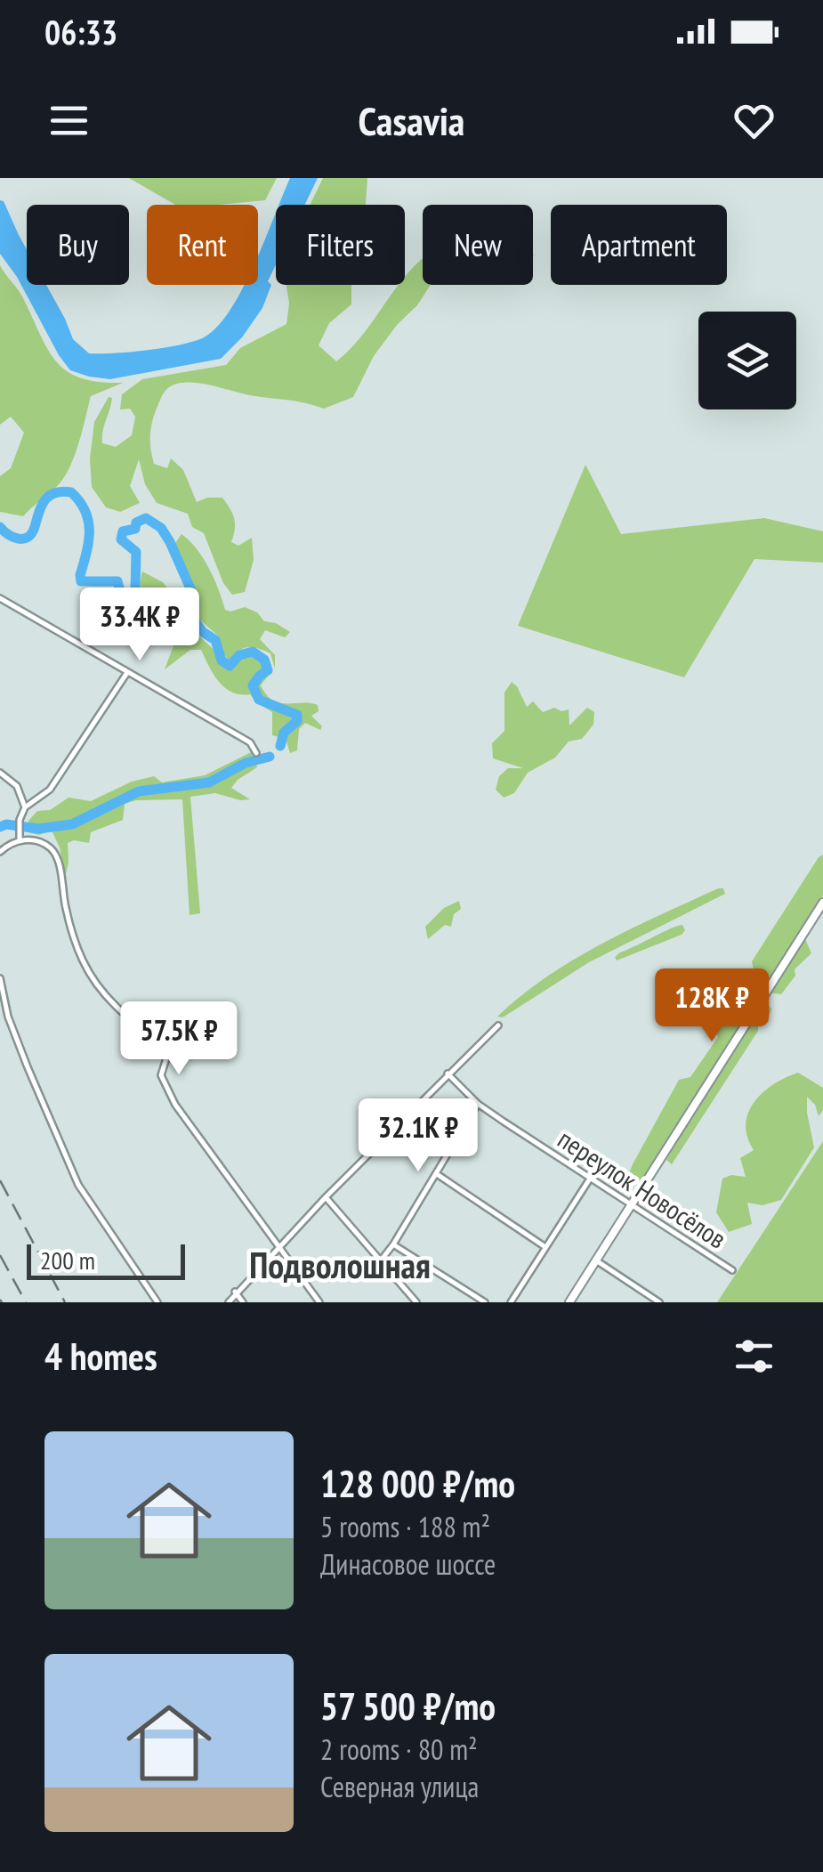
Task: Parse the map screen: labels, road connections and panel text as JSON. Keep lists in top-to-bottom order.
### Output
{
  "streets": {
    "street": ["переулок Новосёлов"]
  },
  "districts": ["Подволошная"],
  "scale_bar": "200 m",
  "page": {
    "status": "06:33",
    "header": "Casavia",
    "chip": [
      "Buy",
      "Rent",
      "Filters",
      "New",
      "Apartment"
    ],
    "price": [
      "33.4K ₽",
      "128K ₽",
      "57.5K ₽",
      "32.1K ₽"
    ],
    "scale": "200 m",
    "heading": "4 homes",
    "list": [
      {
        "name": "128 000 ₽/mo",
        "note": "5 rooms · 188 m² · Динасовое шоссе"
      },
      {
        "name": "57 500 ₽/mo",
        "note": "2 rooms · 80 m² · Северная улица"
      }
    ]
  }
}
